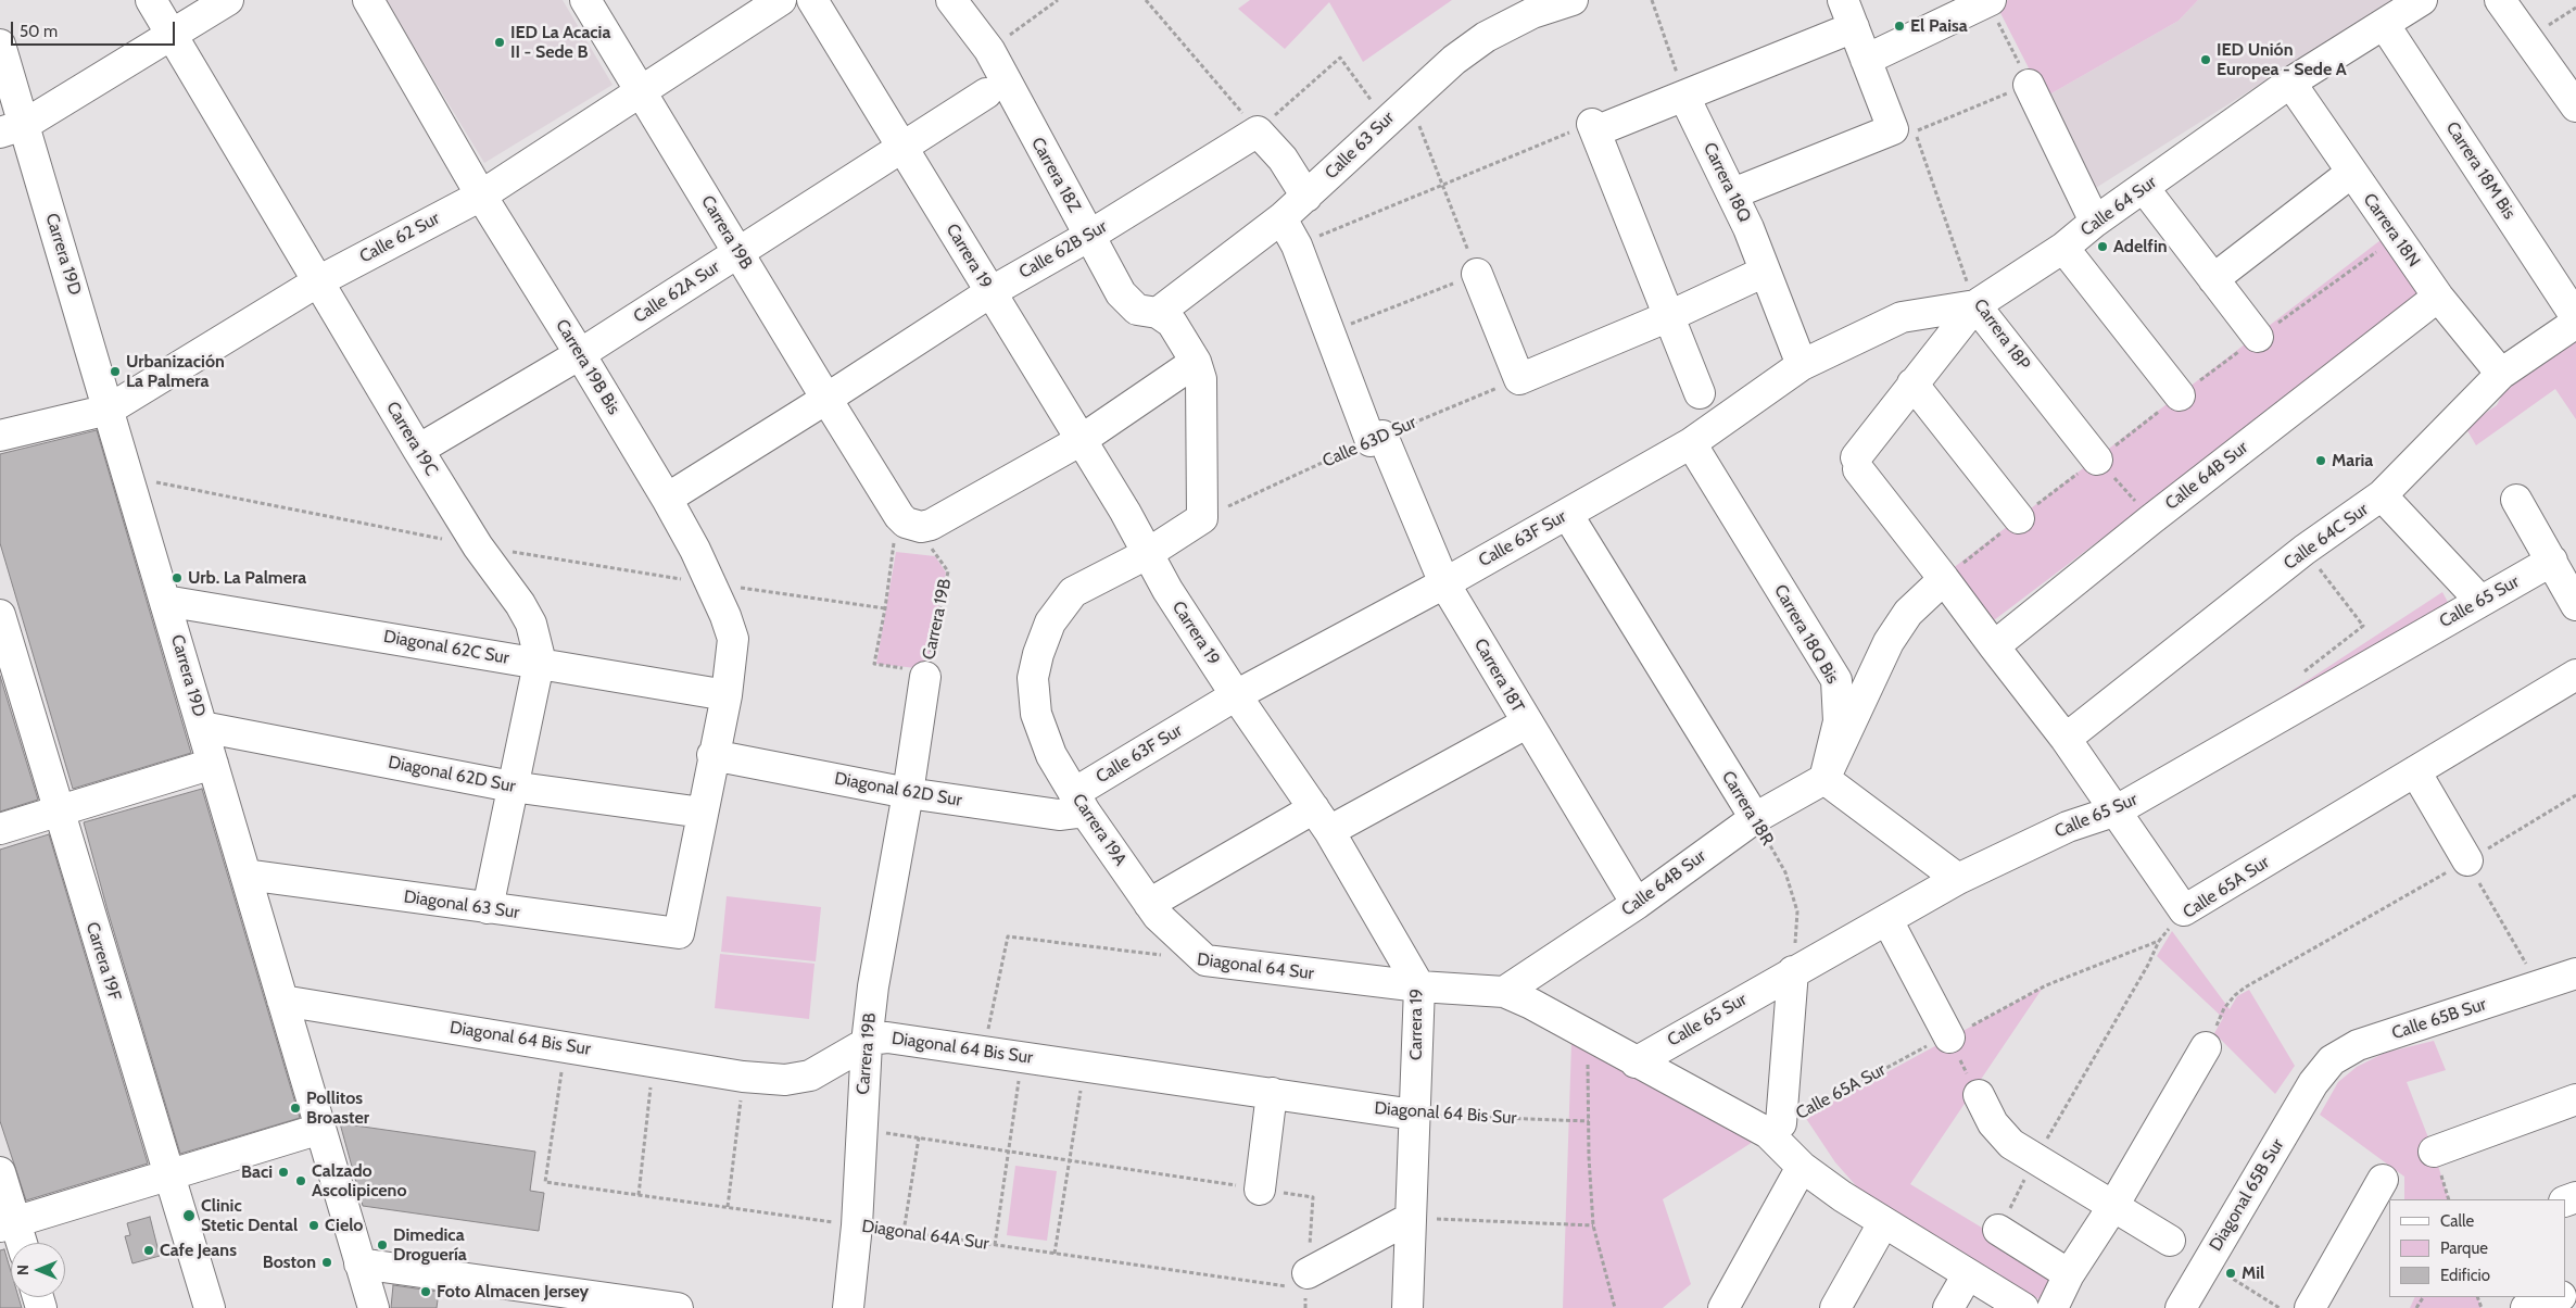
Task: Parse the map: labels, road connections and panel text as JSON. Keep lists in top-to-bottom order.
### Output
{
  "streets": {
    "street": [
      "Calle 63 Sur",
      "Carrera 18M Bis",
      "Carrera 18Z",
      "Carrera 18Q",
      "Calle 64 Sur",
      "Carrera 18N",
      "Carrera 19B",
      "Calle 62 Sur",
      "Calle 62B Sur",
      "Carrera 19D",
      "Carrera 19",
      "Calle 62A Sur",
      "Carrera 18P",
      "Carrera 19B Bis",
      "Carrera 19C",
      "Calle 64B Sur",
      "Calle 64C Sur",
      "Calle 63F Sur",
      "Calle 65 Sur",
      "Carrera 18Q Bis",
      "Diagonal 62C Sur",
      "Carrera 18T",
      "Diagonal 62D Sur",
      "Carrera 18R",
      "Carrera 19A",
      "Calle 65A Sur",
      "Diagonal 63 Sur",
      "Carrera 19F",
      "Diagonal 64 Sur",
      "Calle 65B Sur",
      "Diagonal 64 Bis Sur",
      "Diagonal 65B Sur"
    ],
    "path": ["Calle 63D Sur", "Diagonal 64A Sur"]
  },
  "crossings": [
    ["Calle 63 Sur", "Carrera 18Z"],
    ["Calle 63 Sur", "Carrera 18T"],
    ["Carrera 18M Bis", "Calle 64 Sur"],
    ["Carrera 18Z", "Calle 62B Sur"],
    ["Carrera 18Z", "Calle 63D Sur"],
    ["Carrera 18Q", "Calle 63F Sur"],
    ["Calle 64 Sur", "Carrera 18N"],
    ["Calle 64 Sur", "Carrera 18P"],
    ["Calle 64 Sur", "Calle 63F Sur"],
    ["Carrera 18N", "Calle 64B Sur"],
    ["Carrera 18N", "Calle 64C Sur"],
    ["Carrera 19B", "Calle 62 Sur"],
    ["Carrera 19B", "Calle 62B Sur"],
    ["Carrera 19B", "Calle 62A Sur"],
    ["Carrera 19B", "Diagonal 62D Sur"],
    ["Carrera 19B", "Diagonal 64 Bis Sur"],
    ["Carrera 19B", "Diagonal 64A Sur"],
    ["Calle 62 Sur", "Carrera 19D"],
    ["Calle 62 Sur", "Carrera 19B Bis"],
    ["Calle 62 Sur", "Carrera 19C"],
    ["Calle 62B Sur", "Carrera 19"],
    ["Calle 62B Sur", "Carrera 19B Bis"],
    ["Carrera 19D", "Diagonal 62C Sur"],
    ["Carrera 19D", "Diagonal 62D Sur"],
    ["Carrera 19D", "Diagonal 63 Sur"],
    ["Carrera 19D", "Diagonal 64 Bis Sur"],
    ["Carrera 19", "Calle 62A Sur"],
    ["Carrera 19", "Calle 63F Sur"],
    ["Carrera 19", "Carrera 19A"],
    ["Carrera 19", "Diagonal 64 Sur"],
    ["Carrera 19", "Diagonal 64 Bis Sur"],
    ["Calle 62A Sur", "Carrera 19B Bis"],
    ["Calle 62A Sur", "Carrera 19C"],
    ["Carrera 18P", "Calle 63F Sur"],
    ["Carrera 19B Bis", "Diagonal 62C Sur"],
    ["Carrera 19B Bis", "Diagonal 62D Sur"],
    ["Carrera 19B Bis", "Diagonal 63 Sur"],
    ["Carrera 19C", "Diagonal 62C Sur"],
    ["Carrera 19C", "Diagonal 62D Sur"],
    ["Carrera 19C", "Diagonal 63 Sur"],
    ["Calle 63D Sur", "Carrera 18T"],
    ["Calle 64B Sur", "Carrera 18Q Bis"],
    ["Calle 64B Sur", "Carrera 18T"],
    ["Calle 64B Sur", "Carrera 18R"],
    ["Calle 64B Sur", "Diagonal 64 Sur"],
    ["Calle 63F Sur", "Carrera 18Q Bis"],
    ["Calle 63F Sur", "Carrera 18T"],
    ["Calle 63F Sur", "Diagonal 62D Sur"],
    ["Calle 63F Sur", "Carrera 18R"],
    ["Calle 63F Sur", "Carrera 19A"],
    ["Calle 65 Sur", "Carrera 18R"],
    ["Diagonal 62D Sur", "Carrera 19A"],
    ["Carrera 19A", "Diagonal 64 Sur"],
    ["Calle 65B Sur", "Diagonal 65B Sur"],
    ["Diagonal 64 Bis Sur", "Diagonal 64A Sur"]
  ],
  "places": [
    "El Paisa",
    "IED La Acacia II - Sede B",
    "IED Unión Europea - Sede A",
    "Adelfin",
    "Urbanización La Palmera",
    "Maria",
    "Urb. La Palmera",
    "Pollitos Broaster",
    "Baci",
    "Calzado Ascolipiceno",
    "Clinic Stetic Dental",
    "Cielo",
    "Dimedica Droguería",
    "Cafe Jeans",
    "Boston",
    "Mil",
    "Foto Almacen Jersey"
  ],
  "legend": ["Calle", "Parque", "Edificio"],
  "scale_bar": "50 m",
  "north": "left"
}
